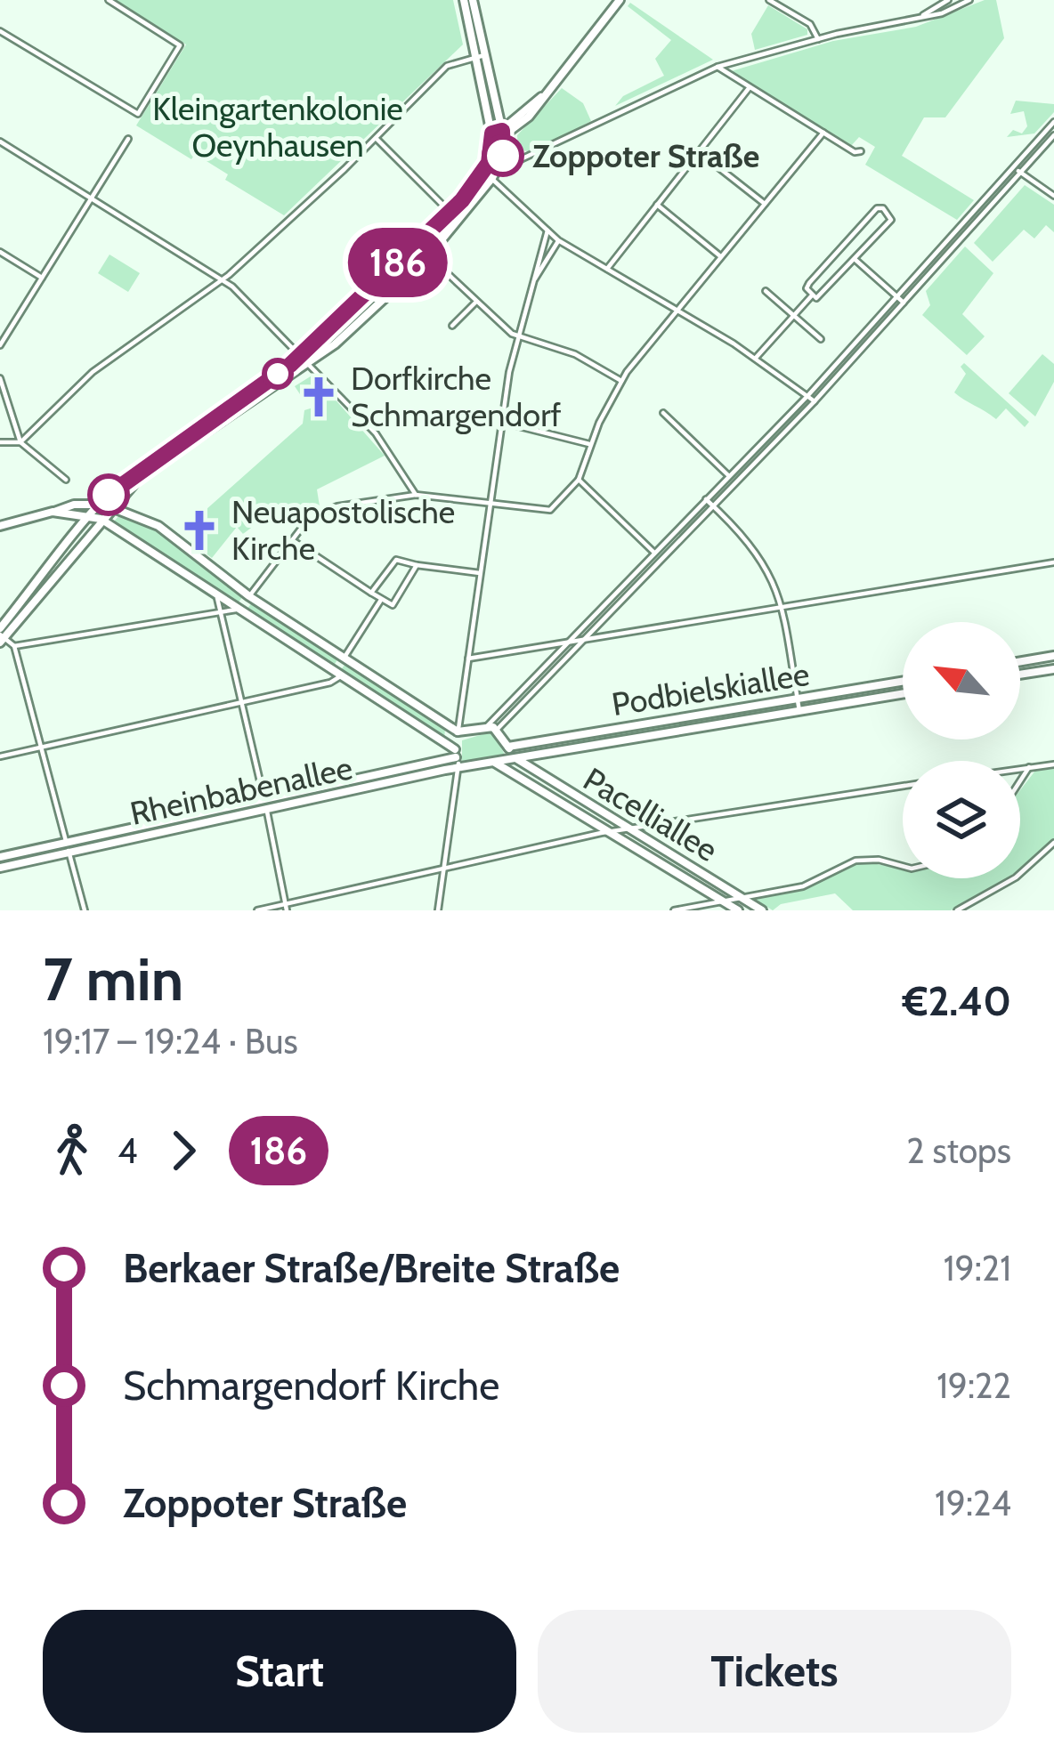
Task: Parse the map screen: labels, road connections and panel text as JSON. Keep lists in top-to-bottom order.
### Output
{
  "streets": {
    "street": ["Podbielskiallee", "Rheinbabenallee", "Pacelliallee"]
  },
  "crossings": [
    ["Podbielskiallee", "Rheinbabenallee"],
    ["Podbielskiallee", "Pacelliallee"],
    ["Rheinbabenallee", "Pacelliallee"]
  ],
  "parks": ["Kleingartenkolonie Oeynhausen"],
  "places": {
    "other": ["Zoppoter Straße"],
    "church": ["Dorfkirche Schmargendorf", "Neuapostolische Kirche"]
  },
  "lines": ["bus line 186"],
  "north": "top left",
  "page": {
    "on_map": "186",
    "heading": ["7 min", "19:17 – 19:24 · Bus", "€2.40"],
    "legs": ["4", "186", "2 stops"],
    "list": [
      {
        "name": "Berkaer Straße/Breite Straße",
        "value": "19:21"
      },
      {
        "name": "Schmargendorf Kirche",
        "value": "19:22"
      },
      {
        "name": "Zoppoter Straße",
        "value": "19:24"
      }
    ],
    "buttons": ["Start", "Tickets"]
  }
}
